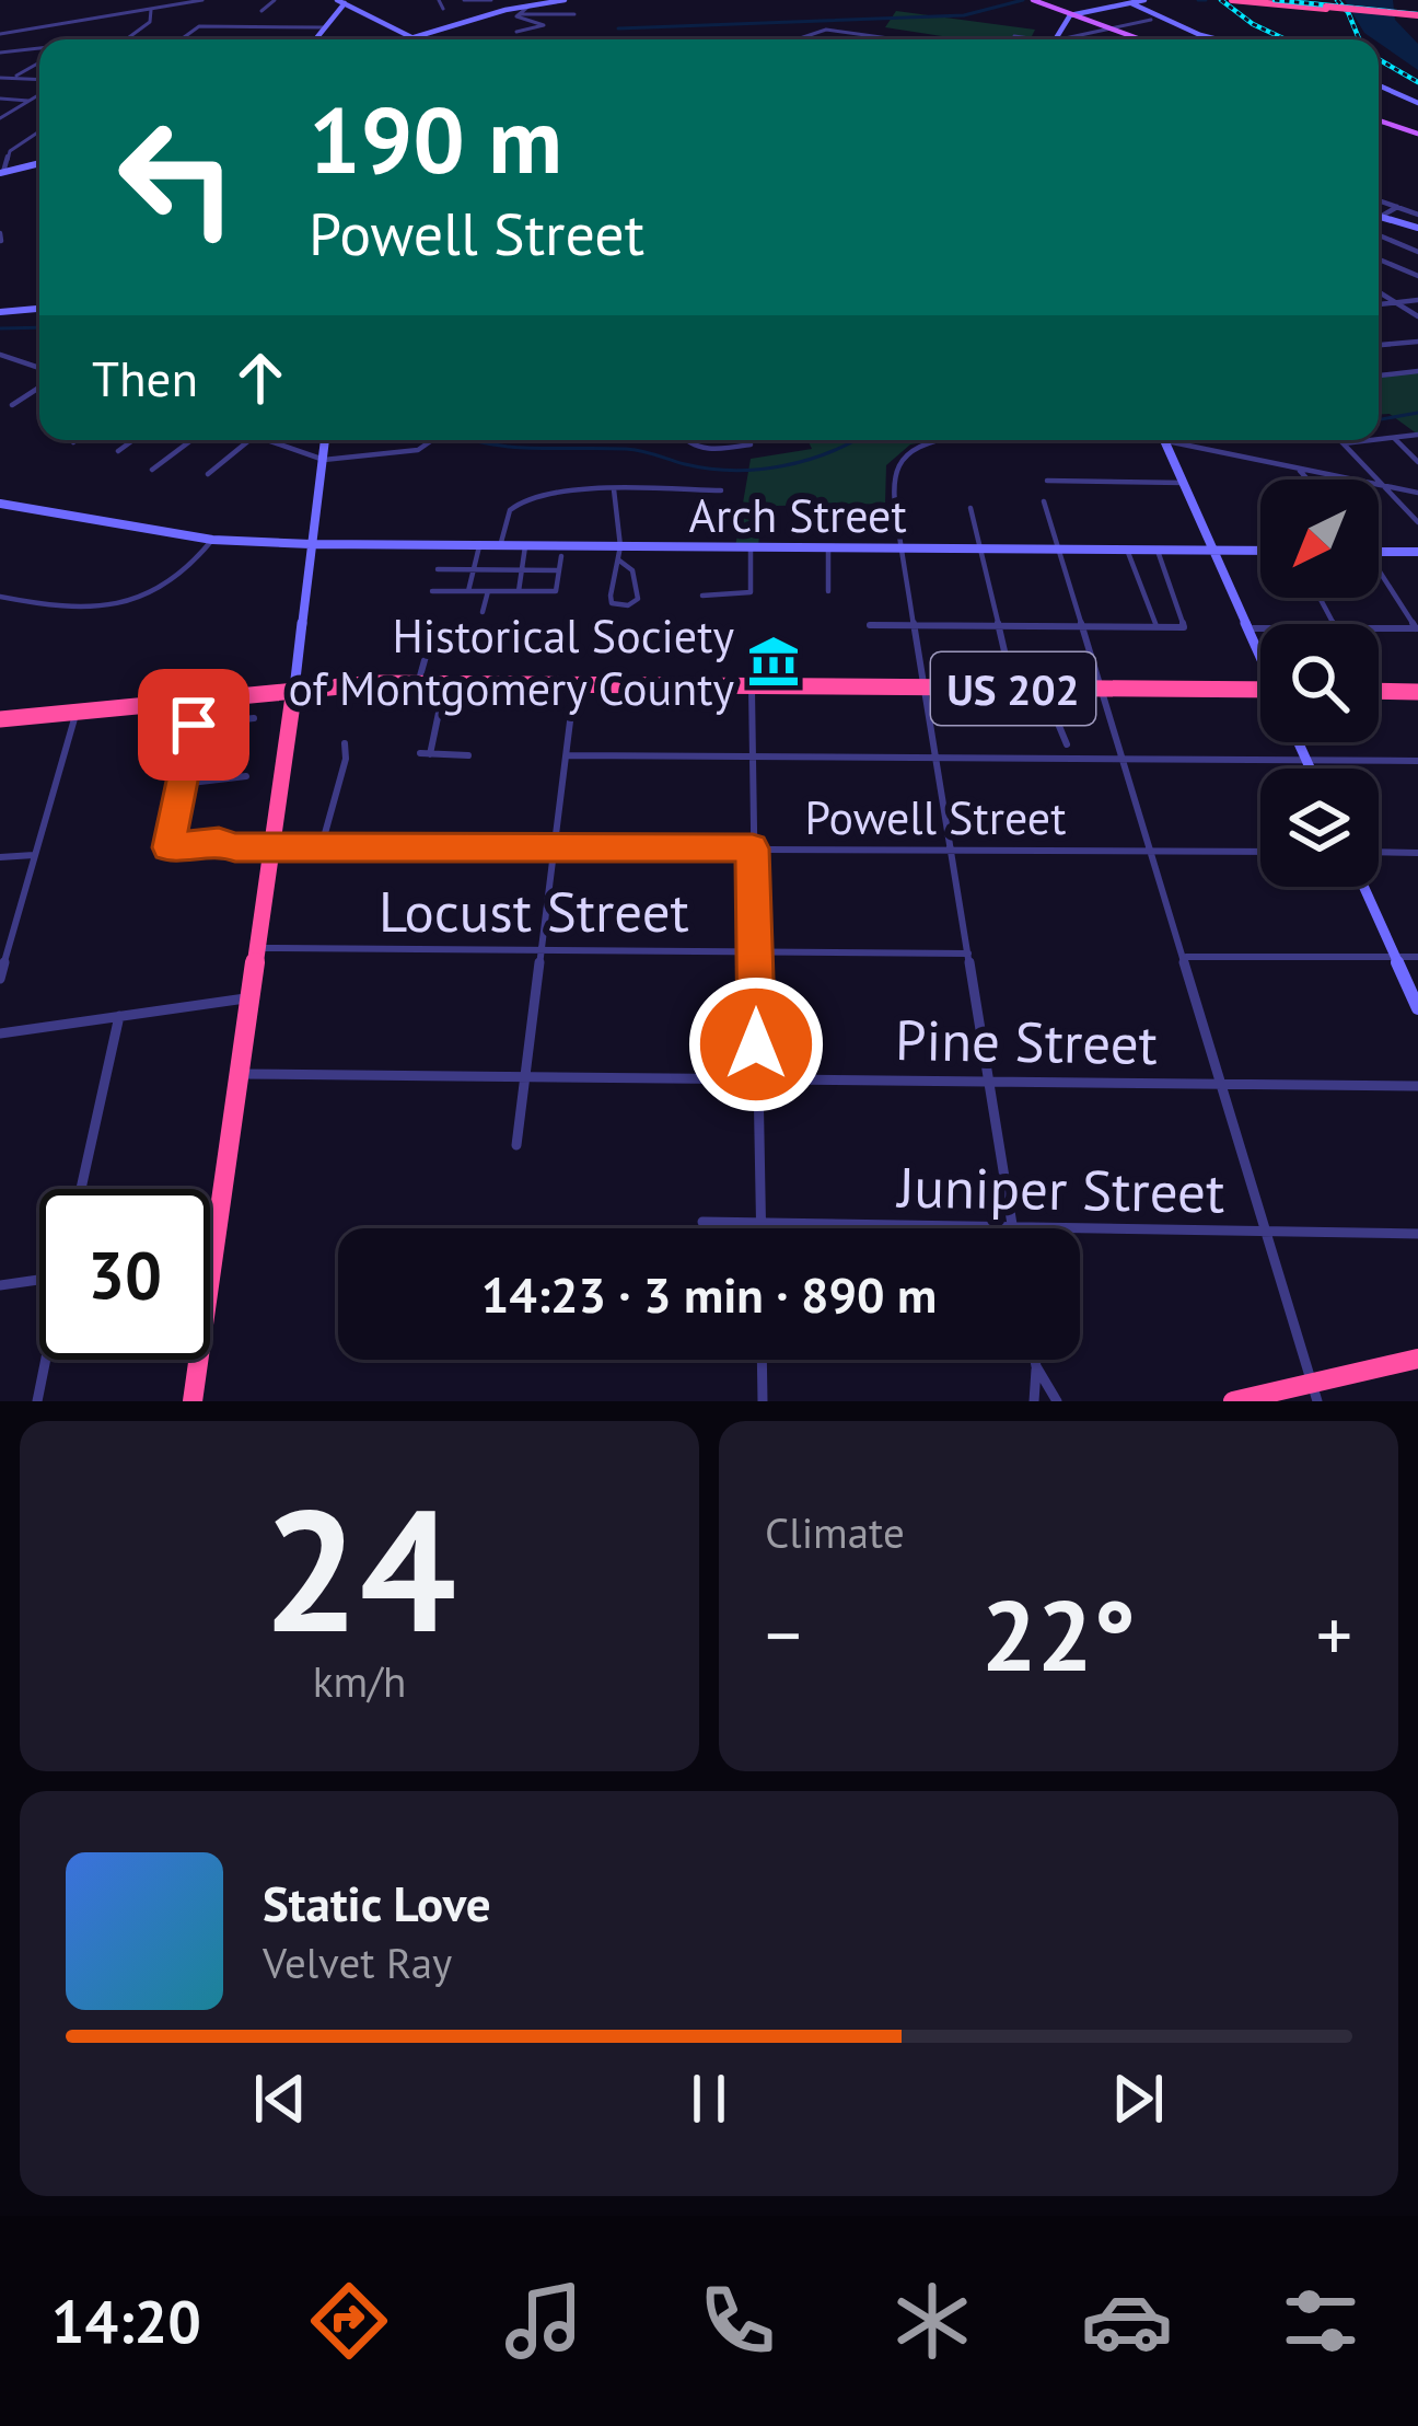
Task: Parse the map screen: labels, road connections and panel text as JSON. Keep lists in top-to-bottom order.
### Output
{
  "streets": {
    "highway": ["US 202"],
    "street": [
      "Arch Street",
      "Powell Street",
      "Locust Street",
      "Pine Street",
      "Juniper Street"
    ]
  },
  "places": {
    "museum": ["Historical Society of Montgomery County"]
  },
  "north": "bottom left",
  "page": {
    "turn": ["190 m", "Powell Street"],
    "then": "Then",
    "limit": "30",
    "trip": "14:23 · 3 min · 890 m",
    "tile": [
      ["24", "km/h"],
      "Climate"
    ],
    "heat": ["−", "22°", "+"],
    "song": ["Static Love", "Velvet Ray"],
    "tabs": "14:20"
  }
}
